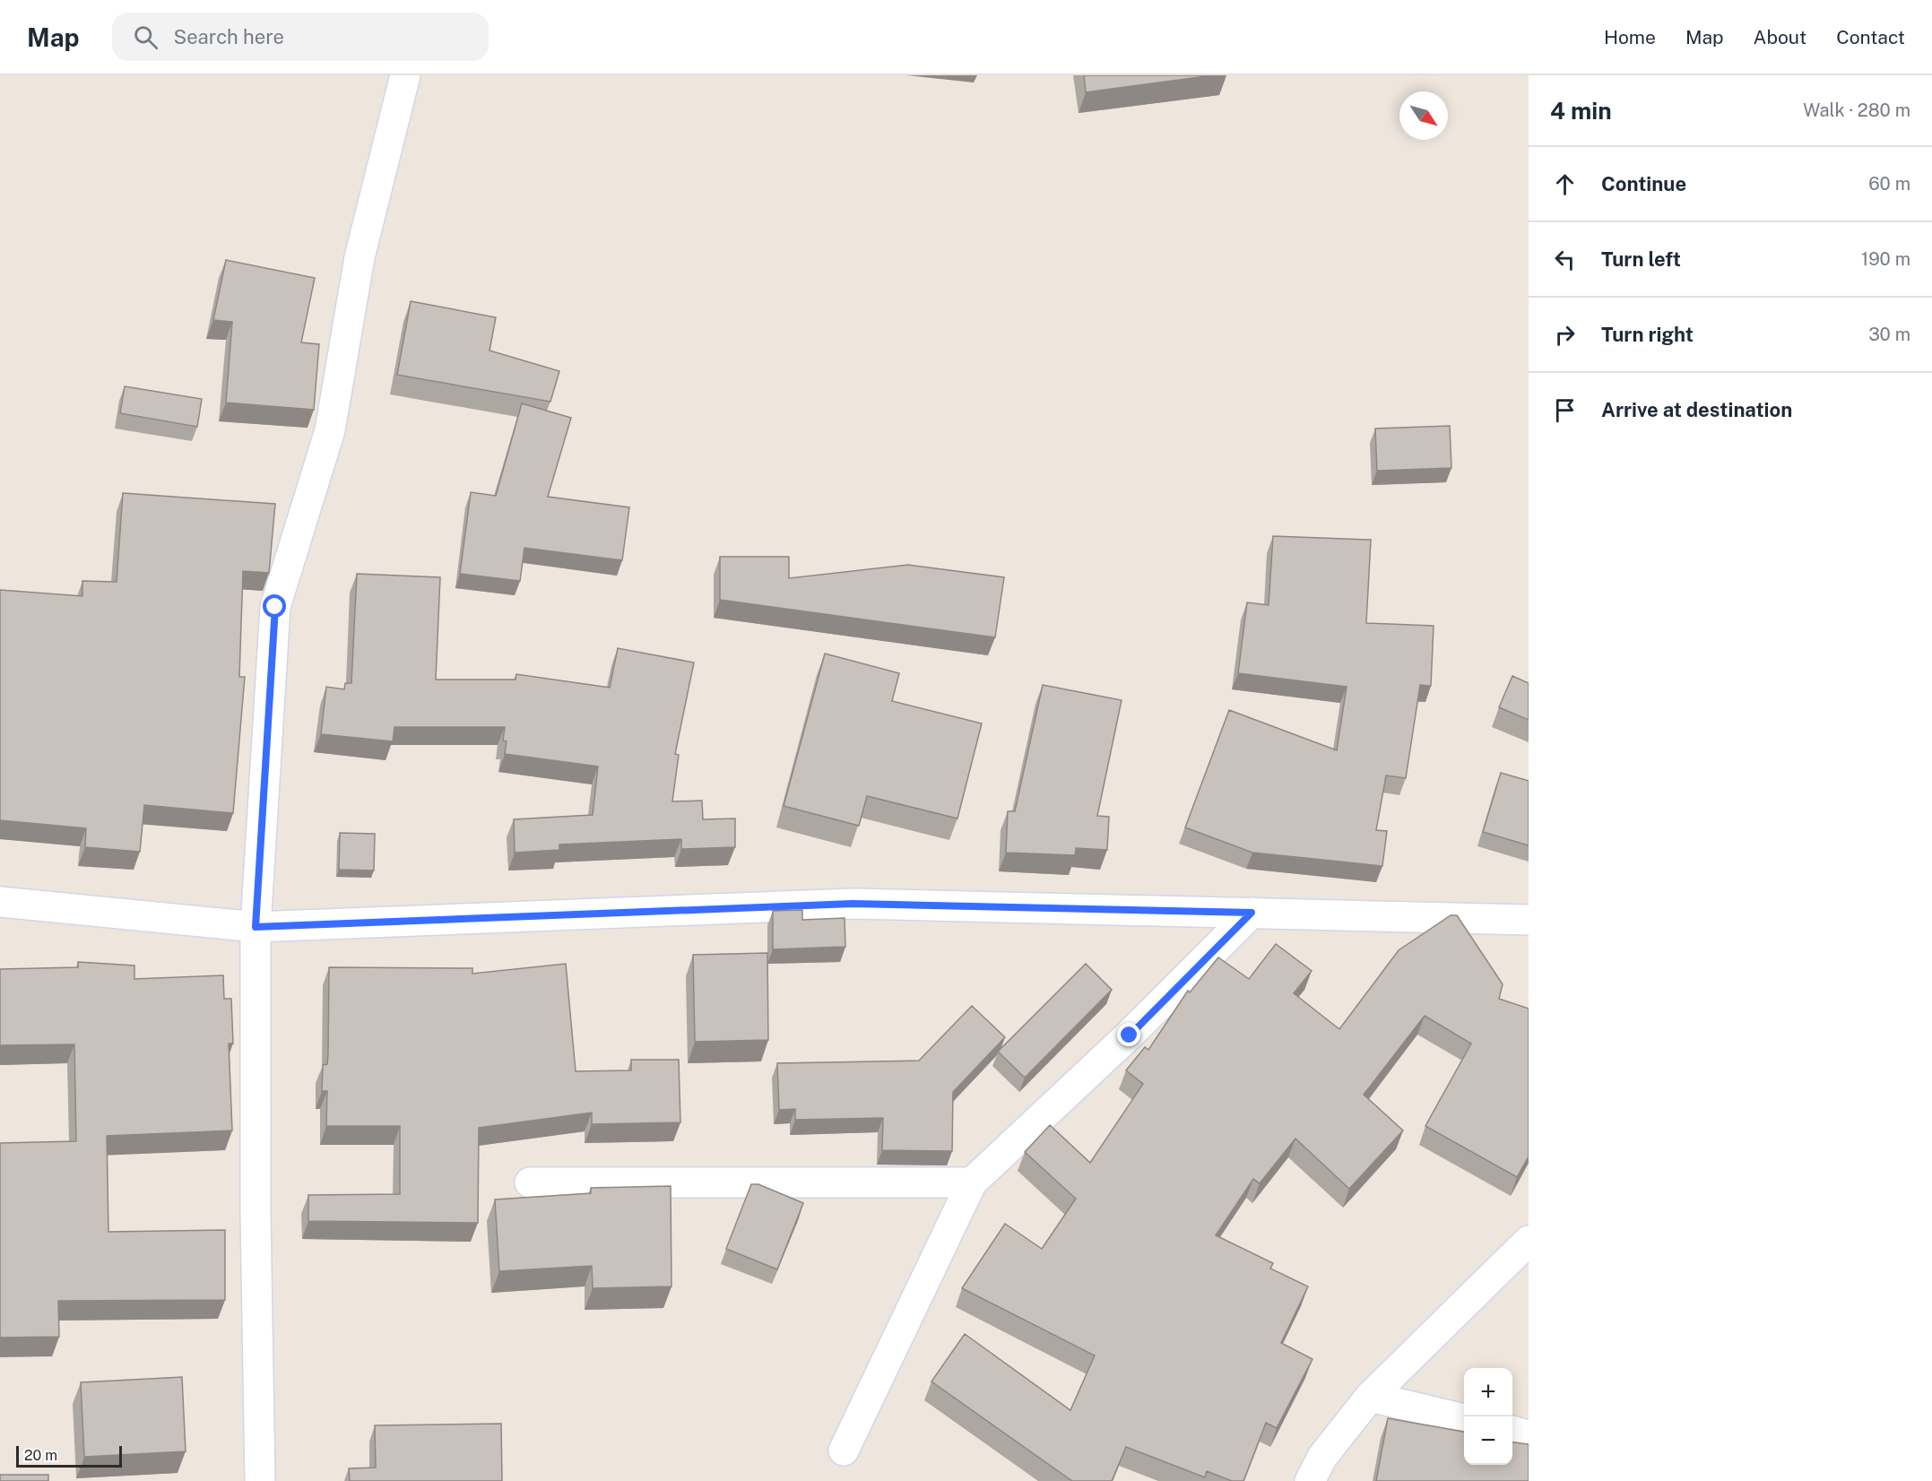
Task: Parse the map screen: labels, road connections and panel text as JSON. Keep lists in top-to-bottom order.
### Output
{
  "scale_bar": "20 m",
  "north": "bottom right",
  "page": {
    "header": "Map",
    "search": "Search here",
    "nav": [
      "Home",
      "Map",
      "About",
      "Contact"
    ],
    "heading": ["4 min", "Walk · 280 m"],
    "list": [
      ["Continue", "60 m"],
      ["Turn left", "190 m"],
      ["Turn right", "30 m"],
      "Arrive at destination"
    ],
    "map_buttons": ["+", "−"],
    "scale": "20 m"
  }
}
